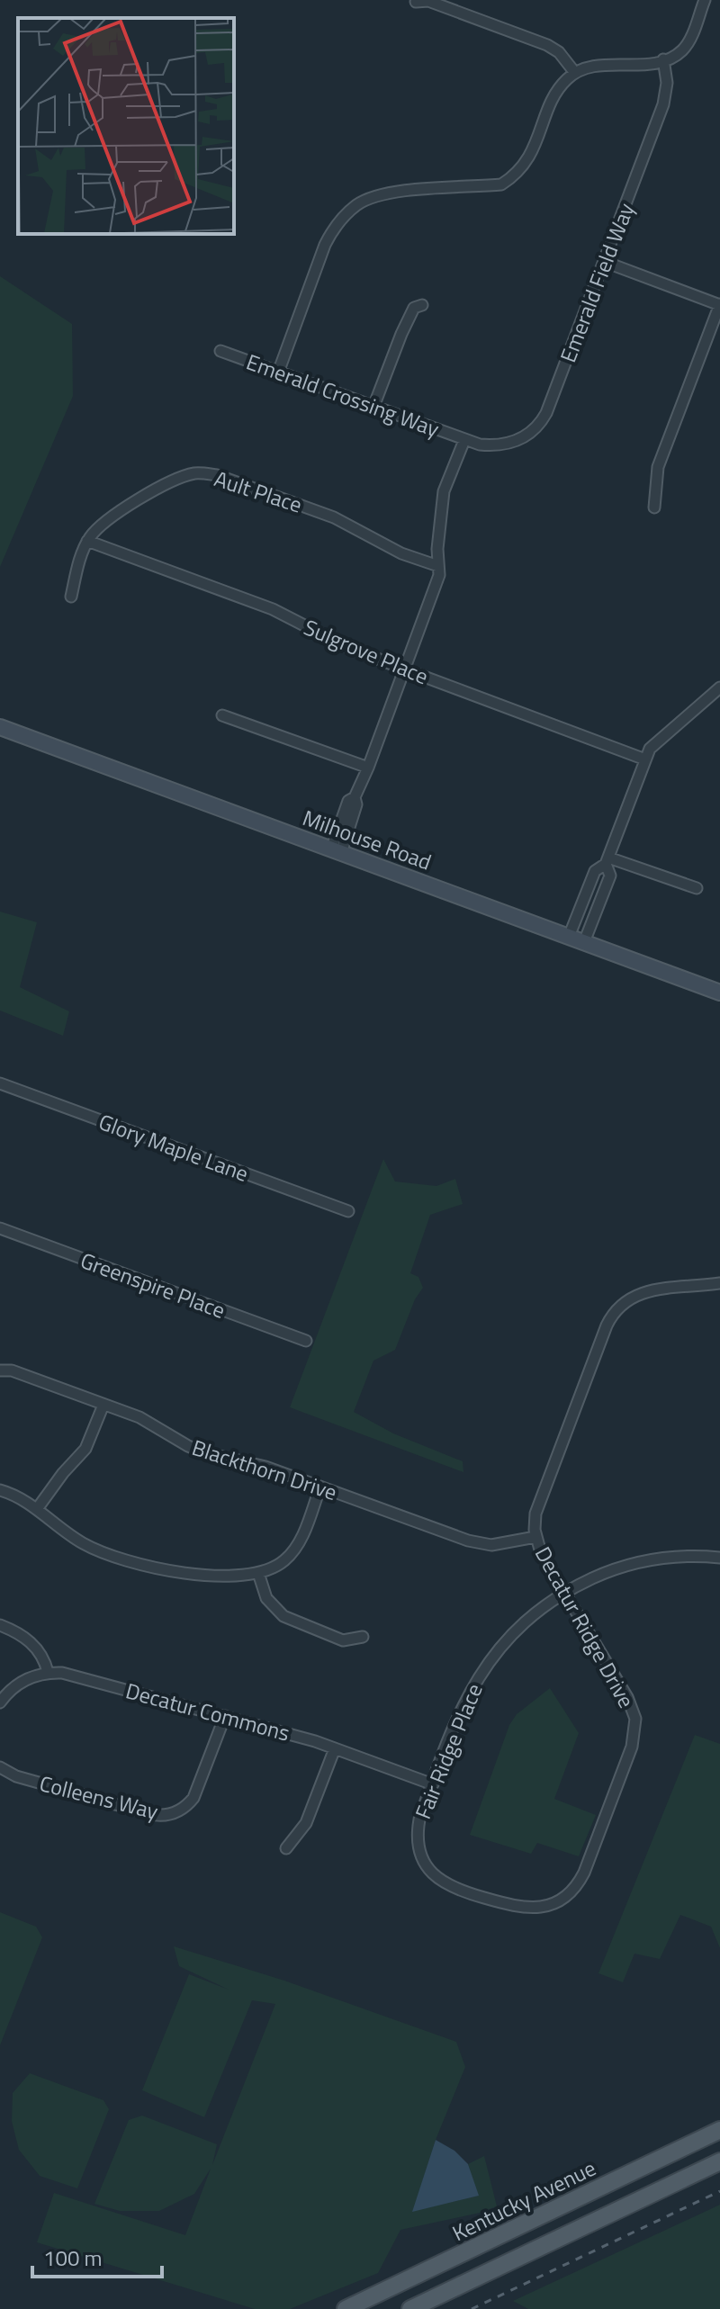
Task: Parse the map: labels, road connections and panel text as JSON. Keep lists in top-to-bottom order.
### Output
{
  "streets": {
    "main road": ["Kentucky Avenue"],
    "street": [
      "Emerald Field Way",
      "Emerald Crossing Way",
      "Ault Place",
      "Sulgrove Place",
      "Milhouse Road",
      "Glory Maple Lane",
      "Greenspire Place",
      "Blackthorn Drive",
      "Decatur Ridge Drive",
      "Decatur Commons",
      "Fair Ridge Place",
      "Colleens Way"
    ]
  },
  "crossings": [
    ["Emerald Field Way", "Emerald Crossing Way"],
    ["Ault Place", "Sulgrove Place"],
    ["Blackthorn Drive", "Decatur Ridge Drive"],
    ["Decatur Ridge Drive", "Fair Ridge Place"],
    ["Decatur Commons", "Fair Ridge Place"],
    ["Decatur Commons", "Colleens Way"]
  ],
  "scale_bar": "100 m"
}
